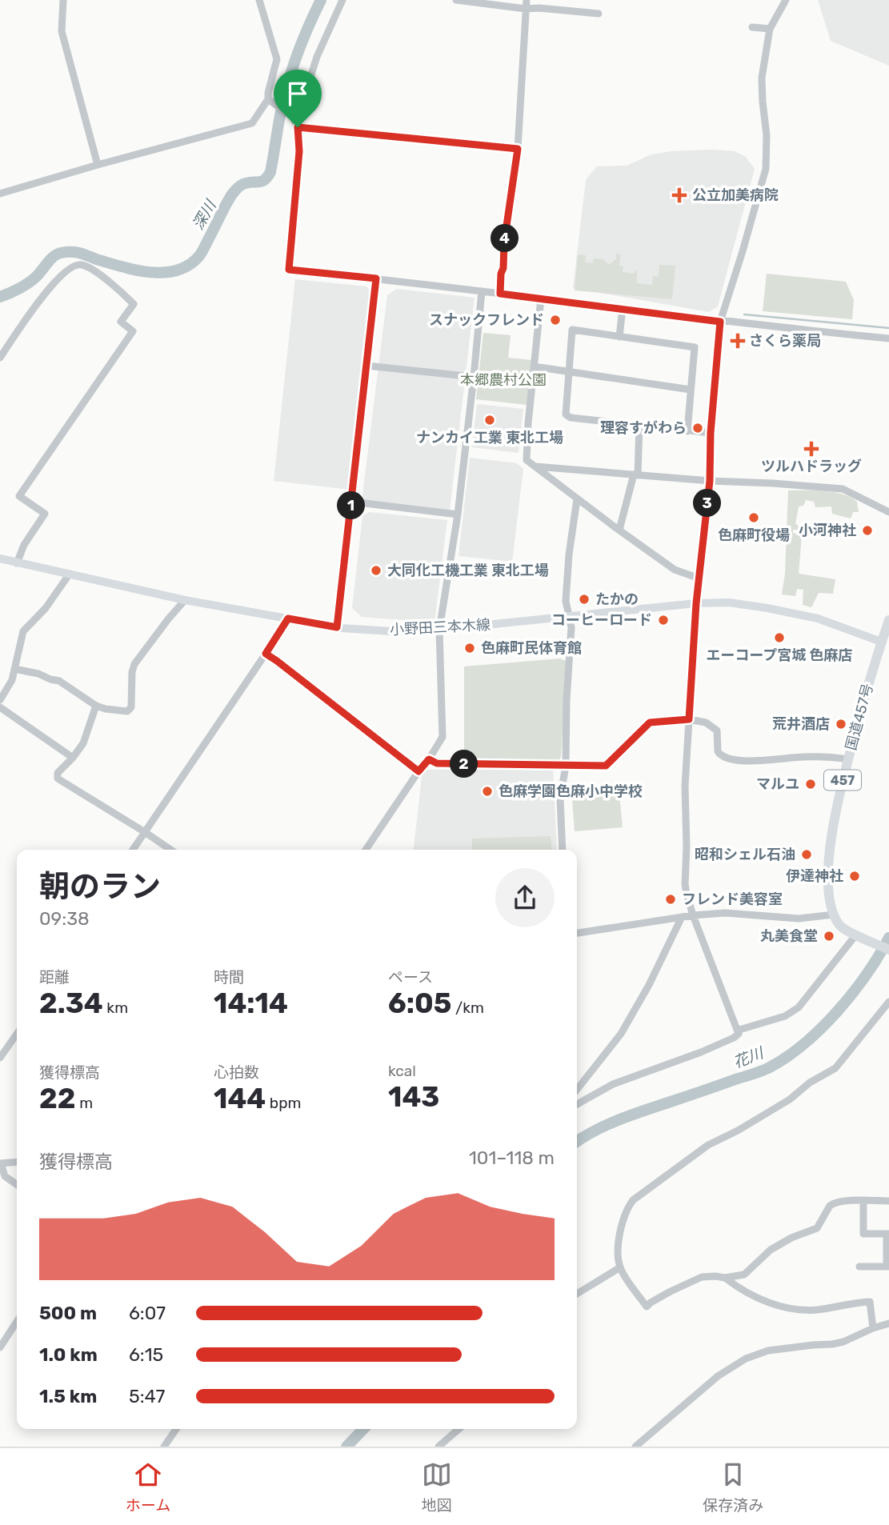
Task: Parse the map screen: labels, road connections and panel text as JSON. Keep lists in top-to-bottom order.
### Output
{
  "streets": {
    "highway": ["国道457号", "457"],
    "main road": ["小野田三本木線"]
  },
  "crossings": [
    ["小野田三本木線", "国道457号"]
  ],
  "water": ["深川", "花川"],
  "parks": ["本郷農村公園"],
  "places": {
    "health": ["公立加美病院", "さくら薬局", "ツルハドラッグ"],
    "other": [
      "スナックフレンド",
      "ナンカイ工業 東北工場",
      "理容すがわら",
      "色麻町役場",
      "小河神社",
      "大同化工機工業 東北工場",
      "たかの",
      "コーヒーロード",
      "エーコープ宮城 色麻店",
      "色麻町民体育館",
      "荒井酒店",
      "マルユ",
      "色麻学園色麻小中学校",
      "昭和シェル石油",
      "伊達神社",
      "フレンド美容室",
      "丸美食堂"
    ]
  },
  "page": {
    "pins": [
      "4",
      "3",
      "1",
      "2"
    ],
    "heading": ["朝のラン", "09:38"],
    "stats": [
      ["距離", "2.34 km"],
      ["時間", "14:14"],
      ["ペース", "6:05 /km"],
      ["獲得標高", "22 m"],
      ["心拍数", "144 bpm"],
      ["kcal", "143"]
    ],
    "chart": ["獲得標高", "101–118 m"],
    "list": [
      {
        "name": "500 m",
        "note": "6:07"
      },
      {
        "name": "1.0 km",
        "note": "6:15"
      },
      {
        "name": "1.5 km",
        "note": "5:47"
      }
    ],
    "tabs": ["ホーム", "地図", "保存済み"]
  }
}
